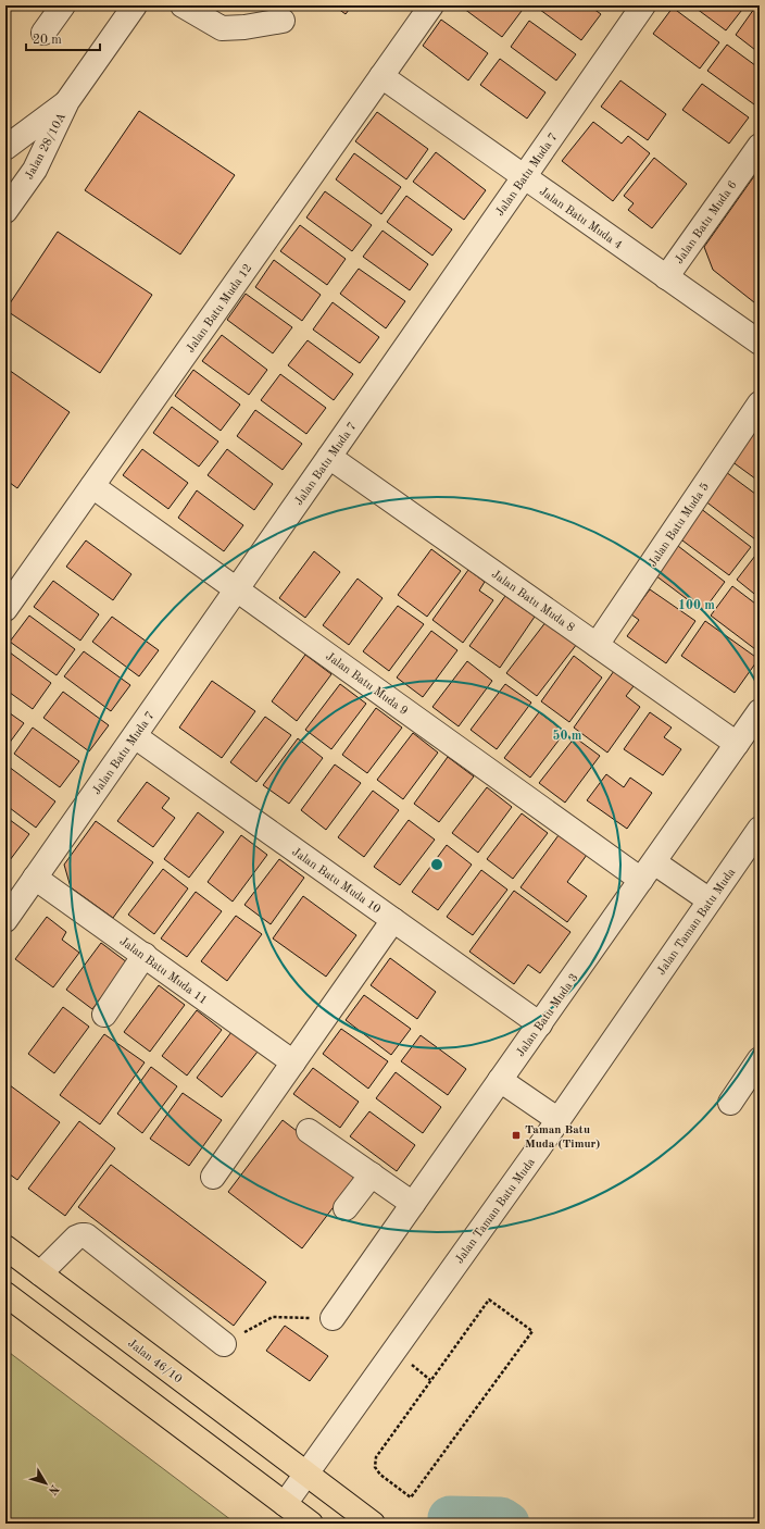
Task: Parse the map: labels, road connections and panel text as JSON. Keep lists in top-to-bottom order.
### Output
{
  "streets": {
    "main road": ["Jalan 46/10"],
    "street": [
      "Jalan 28/10A",
      "Jalan Batu Muda 7",
      "Jalan Batu Muda 4",
      "Jalan Batu Muda 6",
      "Jalan Batu Muda 12",
      "Jalan Batu Muda 5",
      "Jalan Batu Muda 8",
      "Jalan Batu Muda 9",
      "Jalan Batu Muda 10",
      "Jalan Taman Batu Muda",
      "Jalan Batu Muda 11",
      "Jalan Batu Muda 3"
    ]
  },
  "crossings": [
    ["Jalan Batu Muda 7", "Jalan Batu Muda 4"],
    ["Jalan Batu Muda 7", "Jalan Batu Muda 8"],
    ["Jalan Batu Muda 7", "Jalan Batu Muda 9"],
    ["Jalan Batu Muda 7", "Jalan Batu Muda 10"],
    ["Jalan Batu Muda 7", "Jalan Batu Muda 11"],
    ["Jalan Batu Muda 4", "Jalan Batu Muda 6"],
    ["Jalan Batu Muda 4", "Jalan Batu Muda 12"],
    ["Jalan Batu Muda 12", "Jalan Batu Muda 9"],
    ["Jalan Batu Muda 5", "Jalan Batu Muda 8"],
    ["Jalan Batu Muda 8", "Jalan Batu Muda 3"],
    ["Jalan Batu Muda 9", "Jalan Taman Batu Muda"],
    ["Jalan Batu Muda 9", "Jalan Batu Muda 3"],
    ["Jalan Batu Muda 10", "Jalan Batu Muda 3"],
    ["Jalan Taman Batu Muda", "Jalan 46/10"]
  ],
  "places": {
    "transit": ["Taman Batu Muda (Timur)"]
  },
  "scale_bar": "20 m",
  "north": "bottom right",
  "rings": ["100 m", "50 m"]
}
